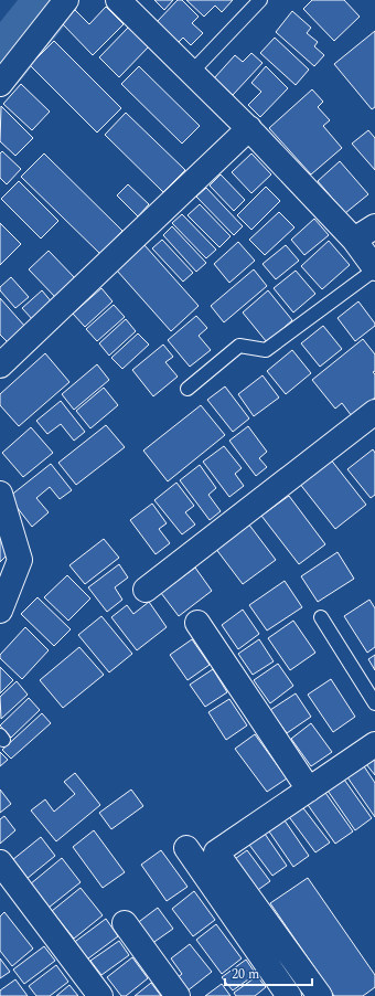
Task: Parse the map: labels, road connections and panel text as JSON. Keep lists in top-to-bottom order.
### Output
{
  "scale_bar": "20 m"
}
